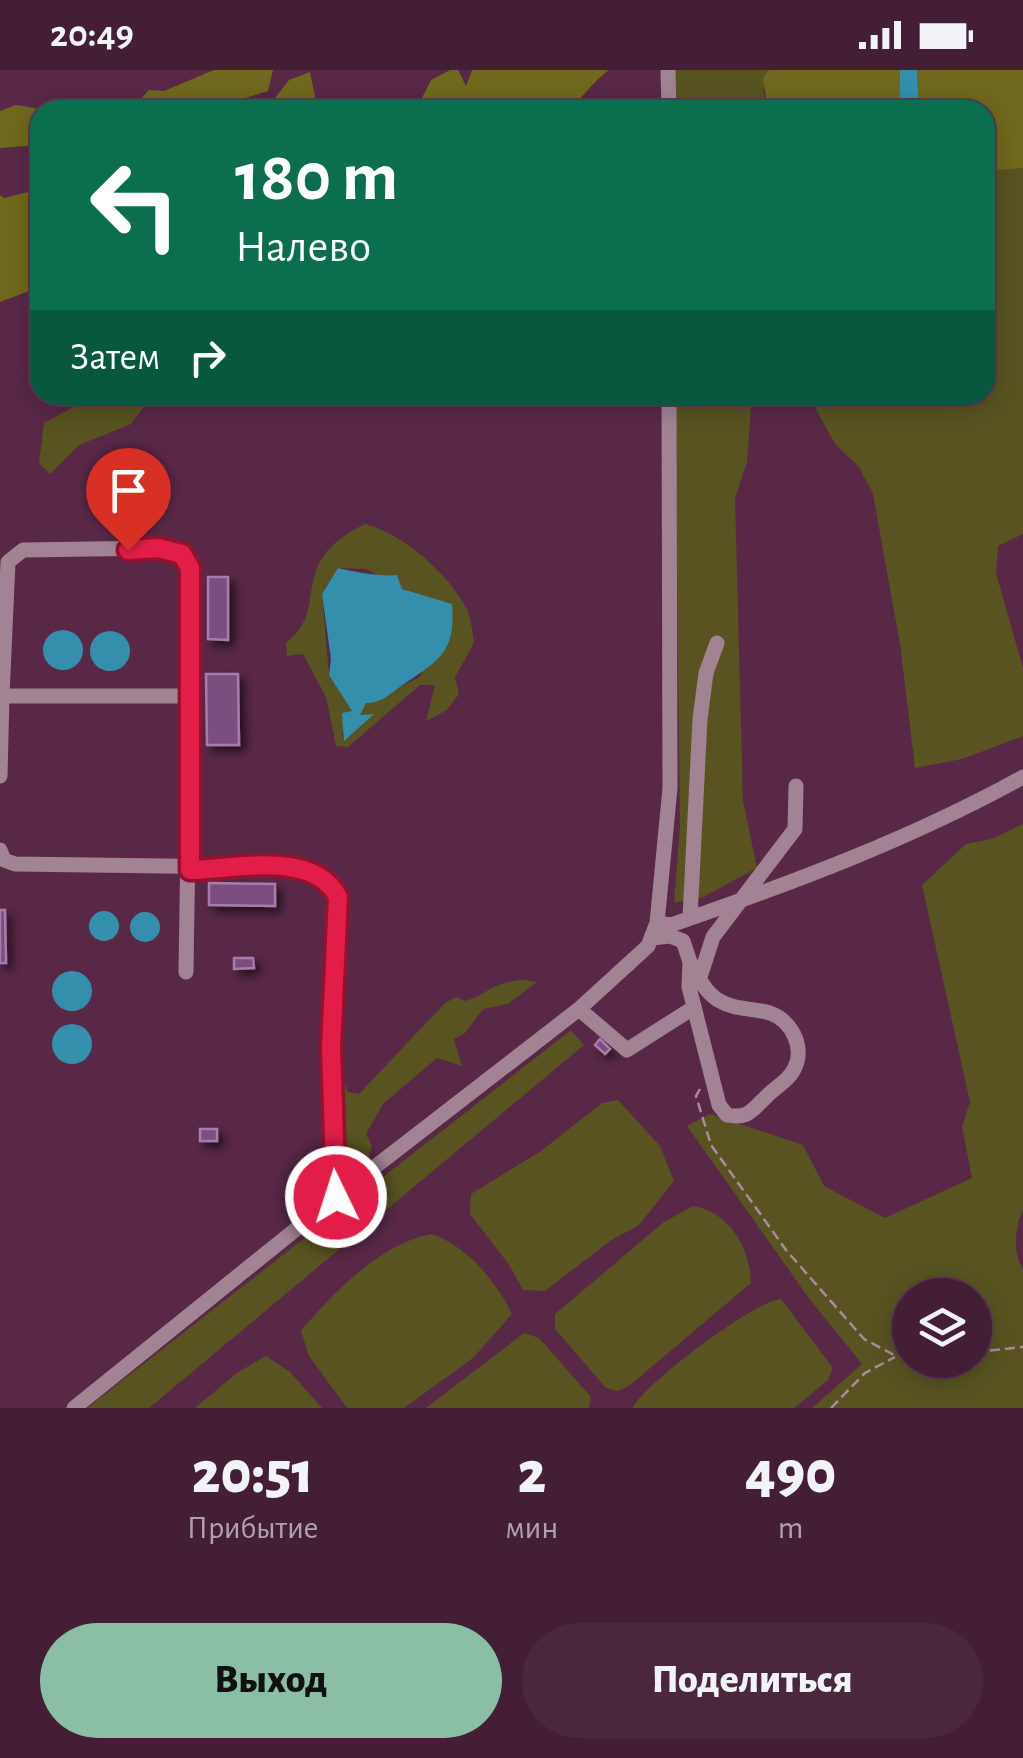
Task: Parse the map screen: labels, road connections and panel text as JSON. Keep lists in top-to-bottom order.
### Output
{
  "page": {
    "status": "20:49",
    "turn": ["180 m", "Налево"],
    "then": "Затем",
    "eta": [
      "20:51",
      "Прибытие",
      "2",
      "мин",
      "490",
      "m"
    ],
    "buttons": ["Выход", "Поделиться"]
  }
}
